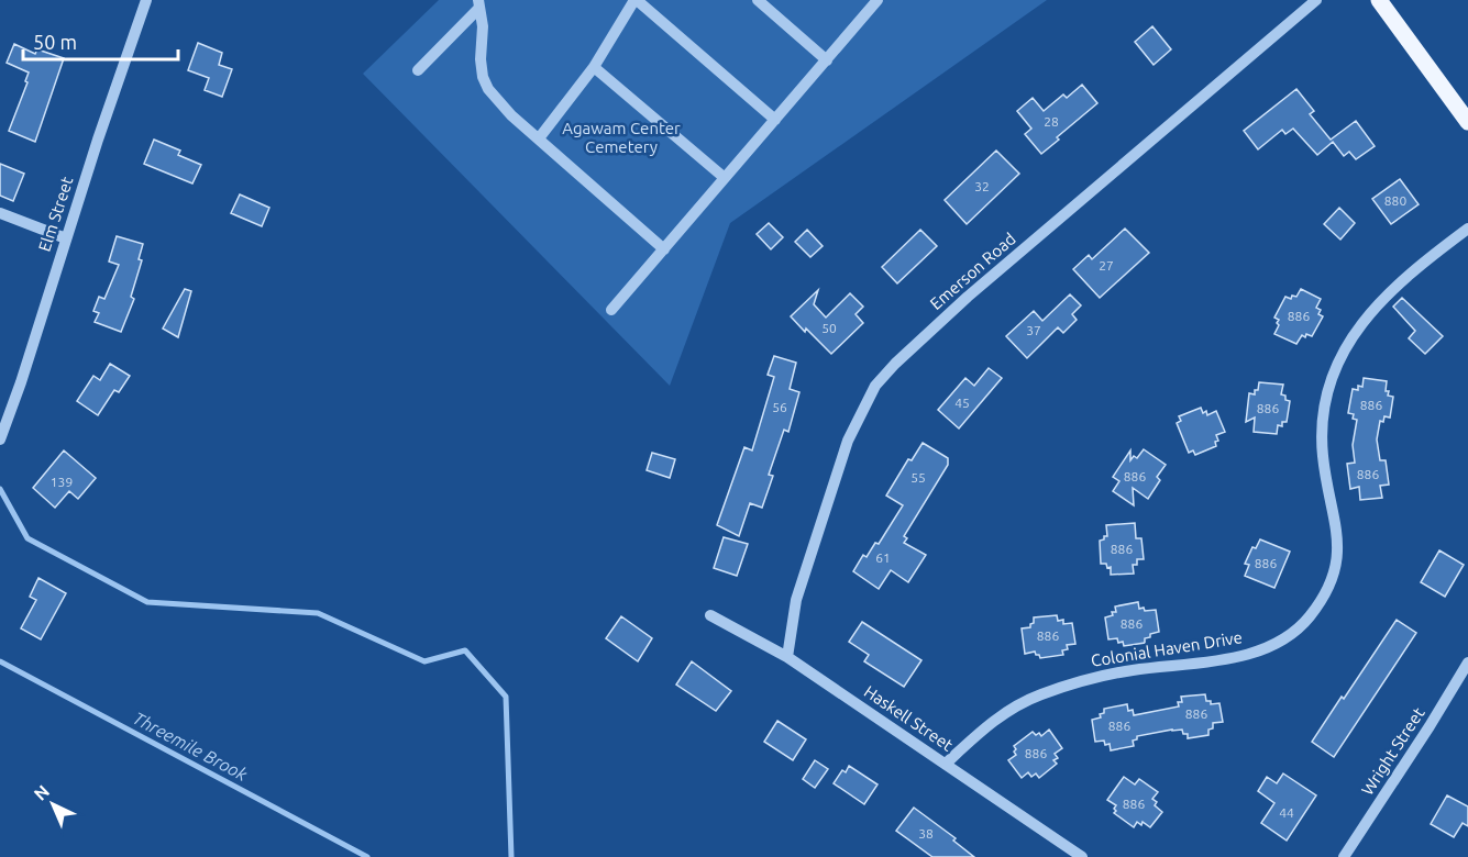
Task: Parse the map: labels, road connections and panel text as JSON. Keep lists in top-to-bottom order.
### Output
{
  "streets": {
    "street": [
      "Elm Street",
      "Emerson Road",
      "Colonial Haven Drive",
      "Haskell Street",
      "Wright Street"
    ]
  },
  "crossings": [
    ["Emerson Road", "Haskell Street"],
    ["Colonial Haven Drive", "Haskell Street"]
  ],
  "water": ["Threemile Brook"],
  "parks": ["Agawam Center Cemetery"],
  "house_numbers": [
    "28",
    "32",
    "880",
    "27",
    "886",
    "50",
    "37",
    "45",
    "886",
    "56",
    "886",
    "886",
    "886",
    "55",
    "139",
    "886",
    "61",
    "886",
    "886",
    "886",
    "886",
    "886",
    "886",
    "886",
    "44",
    "38"
  ],
  "scale_bar": "50 m",
  "north": "top left"
}
